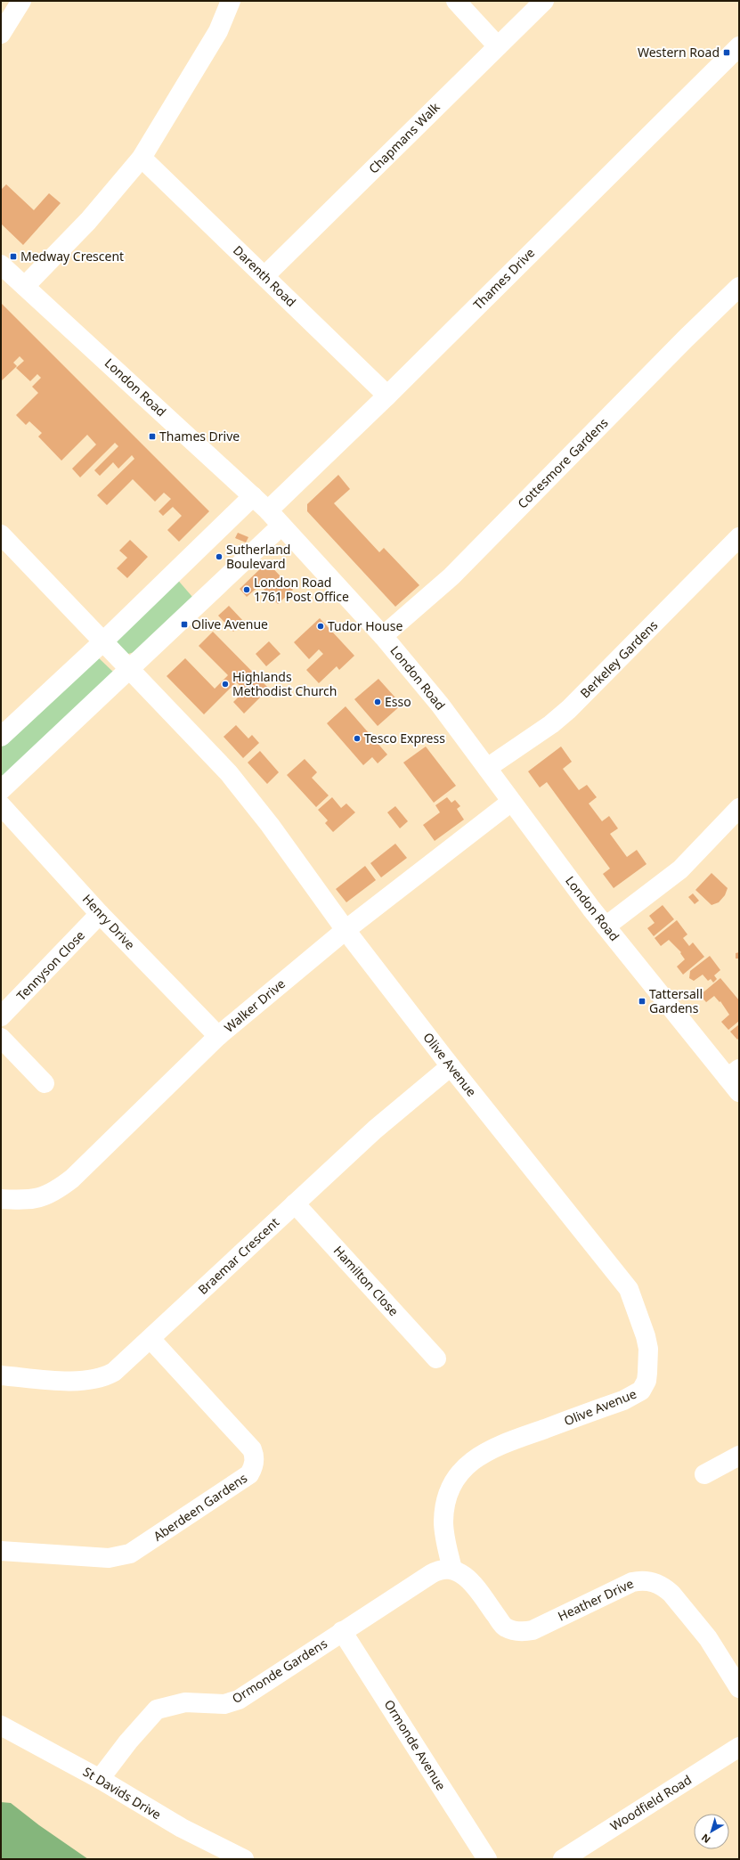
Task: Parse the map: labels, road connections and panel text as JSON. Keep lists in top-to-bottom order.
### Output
{
  "streets": {
    "street": [
      "Chapmans Walk",
      "Darenth Road",
      "Thames Drive",
      "London Road",
      "Cottesmore Gardens",
      "Berkeley Gardens",
      "Henry Drive",
      "Tennyson Close",
      "Walker Drive",
      "Olive Avenue",
      "Braemar Crescent",
      "Hamilton Close",
      "Aberdeen Gardens",
      "Heather Drive",
      "Ormonde Gardens",
      "Ormonde Avenue",
      "St Davids Drive",
      "Woodfield Road"
    ]
  },
  "crossings": [
    ["Chapmans Walk", "Darenth Road"],
    ["Darenth Road", "Thames Drive"],
    ["Thames Drive", "London Road"],
    ["London Road", "Cottesmore Gardens"],
    ["London Road", "Berkeley Gardens"],
    ["London Road", "Walker Drive"],
    ["Henry Drive", "Tennyson Close"],
    ["Henry Drive", "Walker Drive"],
    ["Walker Drive", "Olive Avenue"],
    ["Olive Avenue", "Braemar Crescent"],
    ["Olive Avenue", "Heather Drive"],
    ["Olive Avenue", "Ormonde Gardens"],
    ["Braemar Crescent", "Hamilton Close"],
    ["Braemar Crescent", "Aberdeen Gardens"],
    ["Heather Drive", "Ormonde Gardens"],
    ["Ormonde Gardens", "Ormonde Avenue"],
    ["Ormonde Gardens", "St Davids Drive"]
  ],
  "places": {
    "transit": [
      "Western Road",
      "Medway Crescent",
      "Thames Drive",
      "Olive Avenue",
      "Tattersall Gardens"
    ],
    "other": [
      "Sutherland Boulevard",
      "London Road 1761 Post Office",
      "Tudor House",
      "Highlands Methodist Church",
      "Esso",
      "Tesco Express"
    ]
  },
  "north": "bottom left"
}
